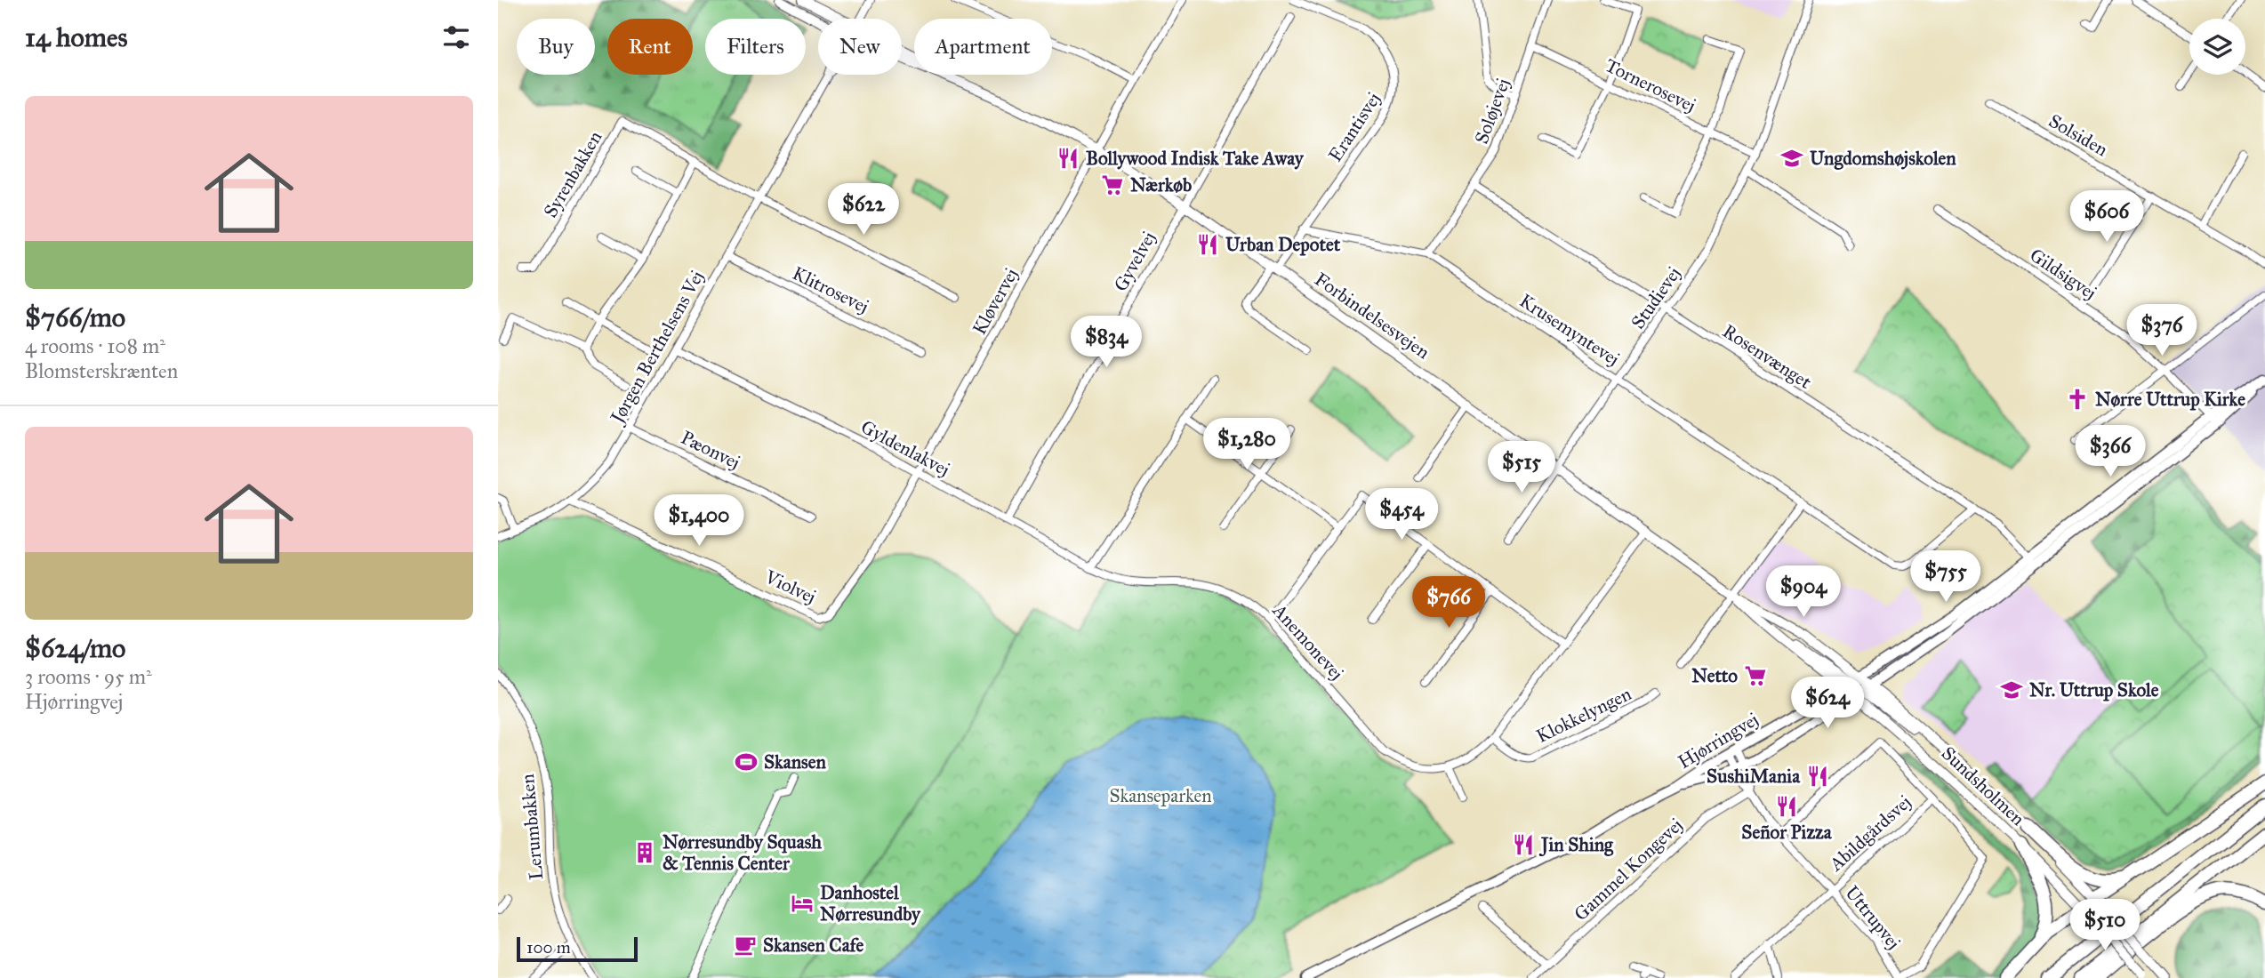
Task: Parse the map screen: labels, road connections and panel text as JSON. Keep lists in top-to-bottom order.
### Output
{
  "streets": {
    "main road": ["Hjørringvej"],
    "street": [
      "Tornerosevej",
      "Soløjevej",
      "Erantisvej",
      "Solsiden",
      "Syrenbakken",
      "Gyvelvej",
      "Gildsigvej",
      "Klitrosevej",
      "Studievej",
      "Kløvervej",
      "Forbindelsesvejen",
      "Krusemyntevej",
      "Jørgen Berthelsens Vej",
      "Rosenvænget",
      "Gyldenlakvej",
      "Pæonvej",
      "Violvej",
      "Anemonevej",
      "Klokkelyngen",
      "Sundsholmen",
      "Lerumbakken",
      "Abildgårdsvej",
      "Gammel Kongevej",
      "Uttrupvej"
    ]
  },
  "crossings": [
    ["Tornerosevej", "Soløjevej"],
    ["Tornerosevej", "Studievej"],
    ["Soløjevej", "Krusemyntevej"],
    ["Soløjevej", "Rosenvænget"],
    ["Erantisvej", "Forbindelsesvejen"],
    ["Erantisvej", "Krusemyntevej"],
    ["Syrenbakken", "Jørgen Berthelsens Vej"],
    ["Gyvelvej", "Forbindelsesvejen"],
    ["Gyvelvej", "Gyldenlakvej"],
    ["Gildsigvej", "Hjørringvej"],
    ["Klitrosevej", "Jørgen Berthelsens Vej"],
    ["Studievej", "Forbindelsesvejen"],
    ["Studievej", "Krusemyntevej"],
    ["Studievej", "Rosenvænget"],
    ["Kløvervej", "Forbindelsesvejen"],
    ["Kløvervej", "Gyldenlakvej"],
    ["Kløvervej", "Violvej"],
    ["Forbindelsesvejen", "Anemonevej"],
    ["Forbindelsesvejen", "Hjørringvej"],
    ["Forbindelsesvejen", "Sundsholmen"],
    ["Krusemyntevej", "Rosenvænget"],
    ["Jørgen Berthelsens Vej", "Gyldenlakvej"],
    ["Jørgen Berthelsens Vej", "Pæonvej"],
    ["Jørgen Berthelsens Vej", "Violvej"],
    ["Rosenvænget", "Hjørringvej"],
    ["Gyldenlakvej", "Anemonevej"],
    ["Anemonevej", "Klokkelyngen"],
    ["Hjørringvej", "Sundsholmen"],
    ["Hjørringvej", "Uttrupvej"],
    ["Abildgårdsvej", "Uttrupvej"],
    ["Gammel Kongevej", "Uttrupvej"]
  ],
  "parks": ["Skanseparken"],
  "places": {
    "restaurant": [
      "Bollywood Indisk Take Away",
      "Urban Depotet",
      "SushiMania",
      "Señor Pizza",
      "Jin Shing"
    ],
    "school or university": ["Ungdomshøjskolen", "Nr. Uttrup Skole"],
    "supermarket": ["Nærkøb", "Netto"],
    "church": ["Nørre Uttrup Kirke"],
    "sports": ["Skansen"],
    "building": ["Nørresundby Squash & Tennis Center"],
    "hotel": ["Danhostel Nørresundby"],
    "cafe": ["Skansen Cafe"]
  },
  "scale_bar": "100 m",
  "page": {
    "heading": "14 homes",
    "chip": [
      "Buy",
      "Rent",
      "Filters",
      "New",
      "Apartment"
    ],
    "list": [
      {
        "name": "$766/mo",
        "note": "4 rooms · 108 m² · Blomsterskrænten"
      },
      {
        "name": "$624/mo",
        "note": "3 rooms · 95 m² · Hjørringvej"
      }
    ],
    "price": [
      "$622",
      "$606",
      "$376",
      "$834",
      "$1,280",
      "$366",
      "$515",
      "$454",
      "$1,400",
      "$755",
      "$904",
      "$766",
      "$624",
      "$510"
    ],
    "scale": "100 m"
  }
}
